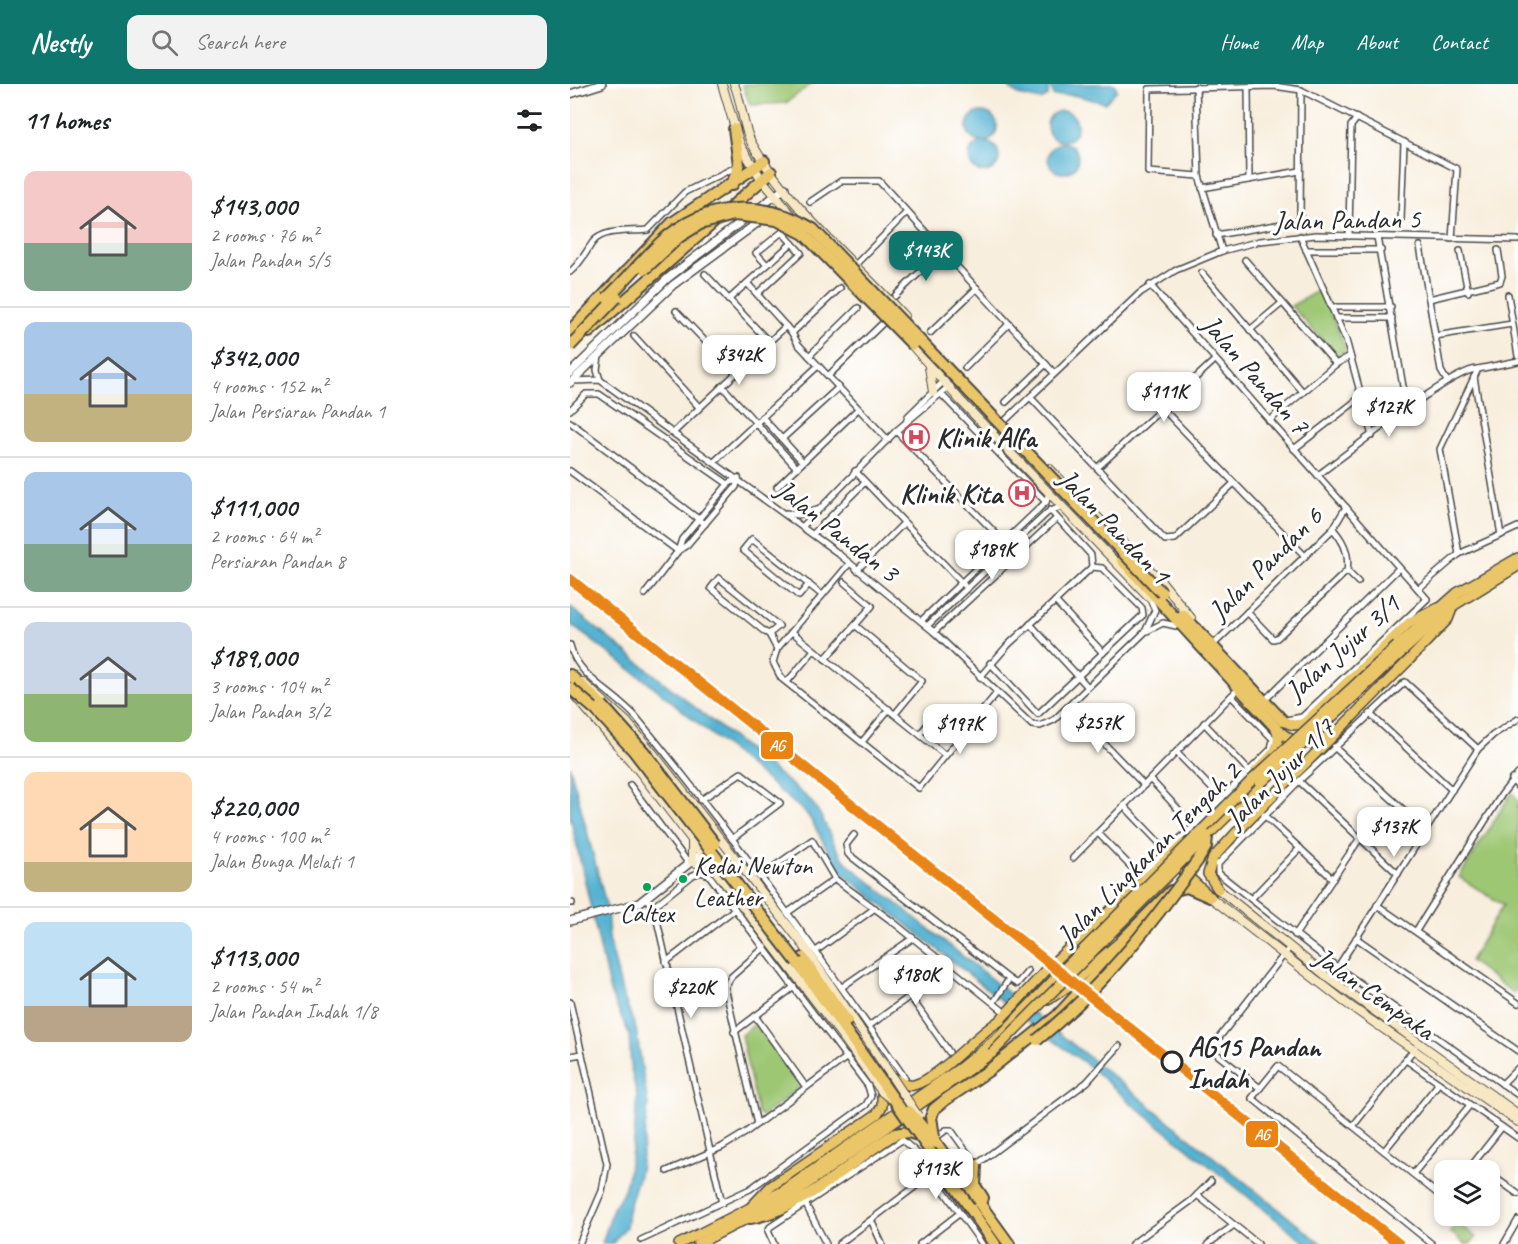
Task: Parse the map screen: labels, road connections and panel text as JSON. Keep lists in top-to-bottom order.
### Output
{
  "streets": {
    "highway": ["Jalan Pandan 1", "Jalan Lingkaran Tengah 2"],
    "main road": ["Jalan Cempaka"],
    "street": [
      "Jalan Pandan 5",
      "Jalan Pandan 7",
      "Jalan Pandan 3",
      "Jalan Pandan 6",
      "Jalan Jujur 3/1",
      "Jalan Jujur 1/7"
    ]
  },
  "crossings": [
    ["Jalan Pandan 5", "Jalan Pandan 7"],
    ["Jalan Pandan 5", "Jalan Pandan 1"],
    ["Jalan Pandan 7", "Jalan Pandan 6"],
    ["Jalan Pandan 7", "Jalan Jujur 3/1"],
    ["Jalan Pandan 1", "Jalan Pandan 6"],
    ["Jalan Pandan 1", "Jalan Jujur 3/1"]
  ],
  "places": {
    "hospital": ["Klinik Alfa", "Klinik Kita"],
    "other": ["Kedai Newton Leather", "Caltex", "AG15 Pandan Indah"]
  },
  "lines": ["transit line AG"],
  "page": {
    "header": "Nestly",
    "search": "Search here",
    "nav": [
      "Home",
      "Map",
      "About",
      "Contact"
    ],
    "heading": "11 homes",
    "list": [
      {
        "name": "$143,000",
        "note": "2 rooms · 76 m² · Jalan Pandan 5/5"
      },
      {
        "name": "$342,000",
        "note": "4 rooms · 152 m² · Jalan Persiaran Pandan 1"
      },
      {
        "name": "$111,000",
        "note": "2 rooms · 64 m² · Persiaran Pandan 8"
      },
      {
        "name": "$189,000",
        "note": "3 rooms · 104 m² · Jalan Pandan 3/2"
      },
      {
        "name": "$220,000",
        "note": "4 rooms · 100 m² · Jalan Bunga Melati 1"
      },
      {
        "name": "$113,000",
        "note": "2 rooms · 54 m² · Jalan Pandan Indah 1/8"
      }
    ],
    "price": [
      "$143K",
      "$342K",
      "$111K",
      "$127K",
      "$189K",
      "$257K",
      "$197K",
      "$137K",
      "$180K",
      "$220K",
      "$113K"
    ]
  }
}
